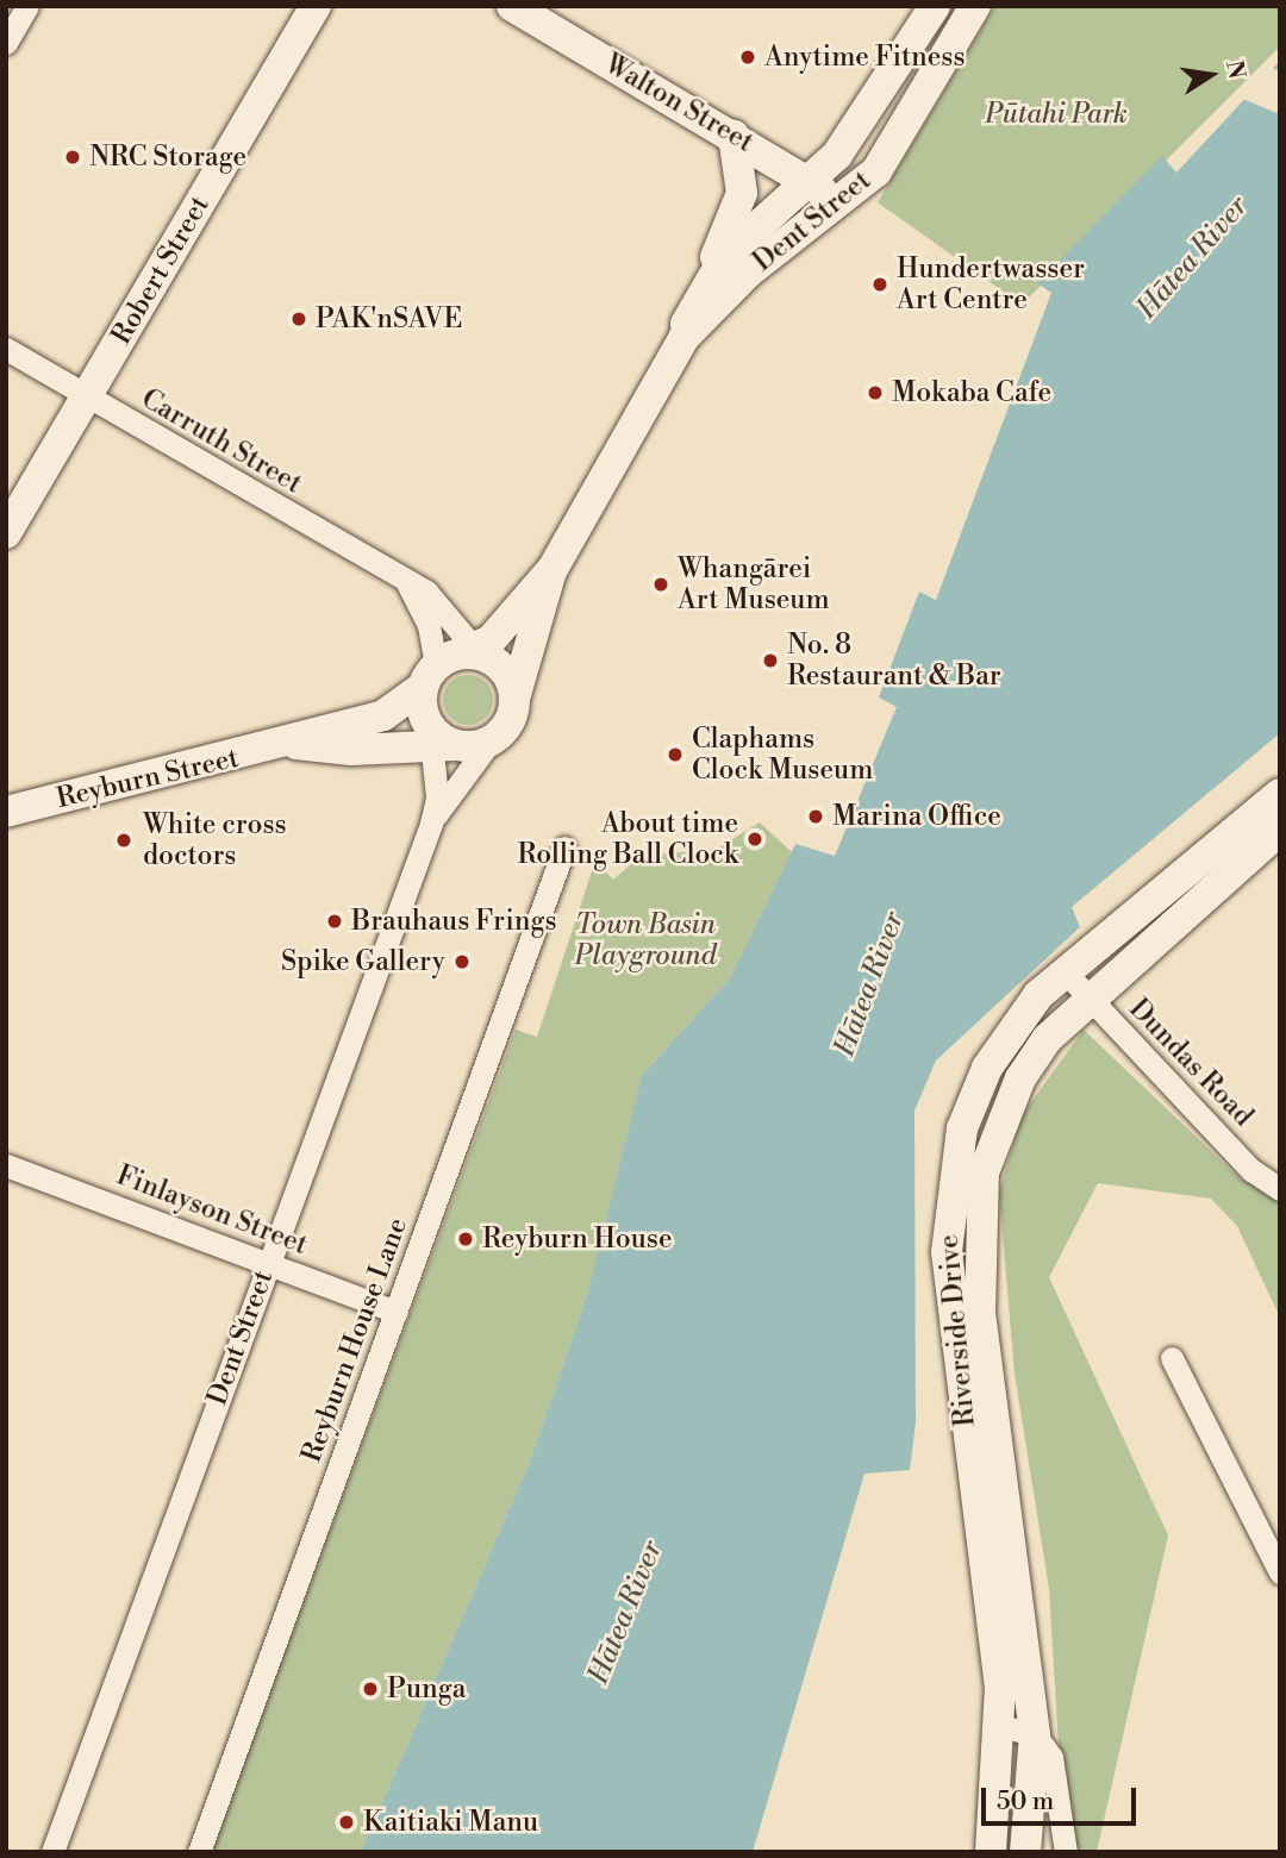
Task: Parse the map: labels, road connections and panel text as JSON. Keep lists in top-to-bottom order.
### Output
{
  "streets": {
    "main road": [
      "Walton Street",
      "Dent Street",
      "Robert Street",
      "Reyburn Street",
      "Riverside Drive"
    ],
    "street": [
      "Carruth Street",
      "Dundas Road",
      "Finlayson Street",
      "Reyburn House Lane"
    ]
  },
  "crossings": [
    ["Walton Street", "Dent Street"],
    ["Dent Street", "Carruth Street"],
    ["Dent Street", "Reyburn Street"],
    ["Dent Street", "Finlayson Street"],
    ["Robert Street", "Carruth Street"],
    ["Carruth Street", "Reyburn Street"],
    ["Dundas Road", "Riverside Drive"],
    ["Finlayson Street", "Reyburn House Lane"]
  ],
  "water": ["Hātea River"],
  "parks": ["Pūtahi Park", "Town Basin Playground"],
  "places": [
    "Anytime Fitness",
    "NRC Storage",
    "Hundertwasser Art Centre",
    "PAK'nSAVE",
    "Mokaba Cafe",
    "Whangārei Art Museum",
    "No. 8 Restaurant & Bar",
    "Claphams Clock Museum",
    "Marina Office",
    "About time Rolling Ball Clock",
    "White cross doctors",
    "Brauhaus Frings",
    "Spike Gallery",
    "Reyburn House",
    "Punga",
    "Kaitiaki Manu"
  ],
  "scale_bar": "50 m",
  "north": "right"
}
